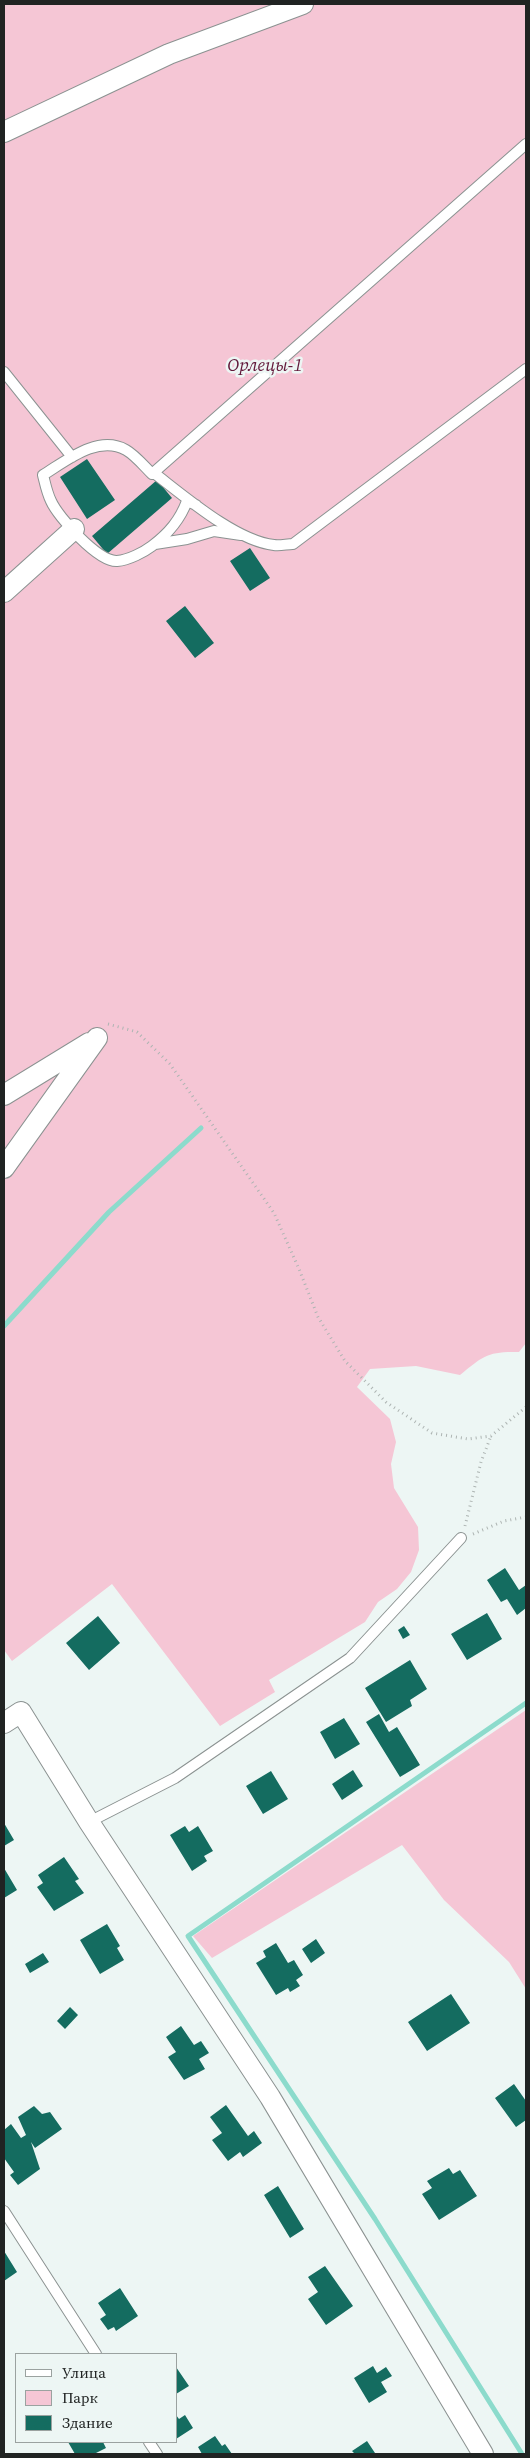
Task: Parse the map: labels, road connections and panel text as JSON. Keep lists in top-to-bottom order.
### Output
{
  "parks": ["Орлецы-1"],
  "legend": ["Улица", "Парк", "Здание"]
}
